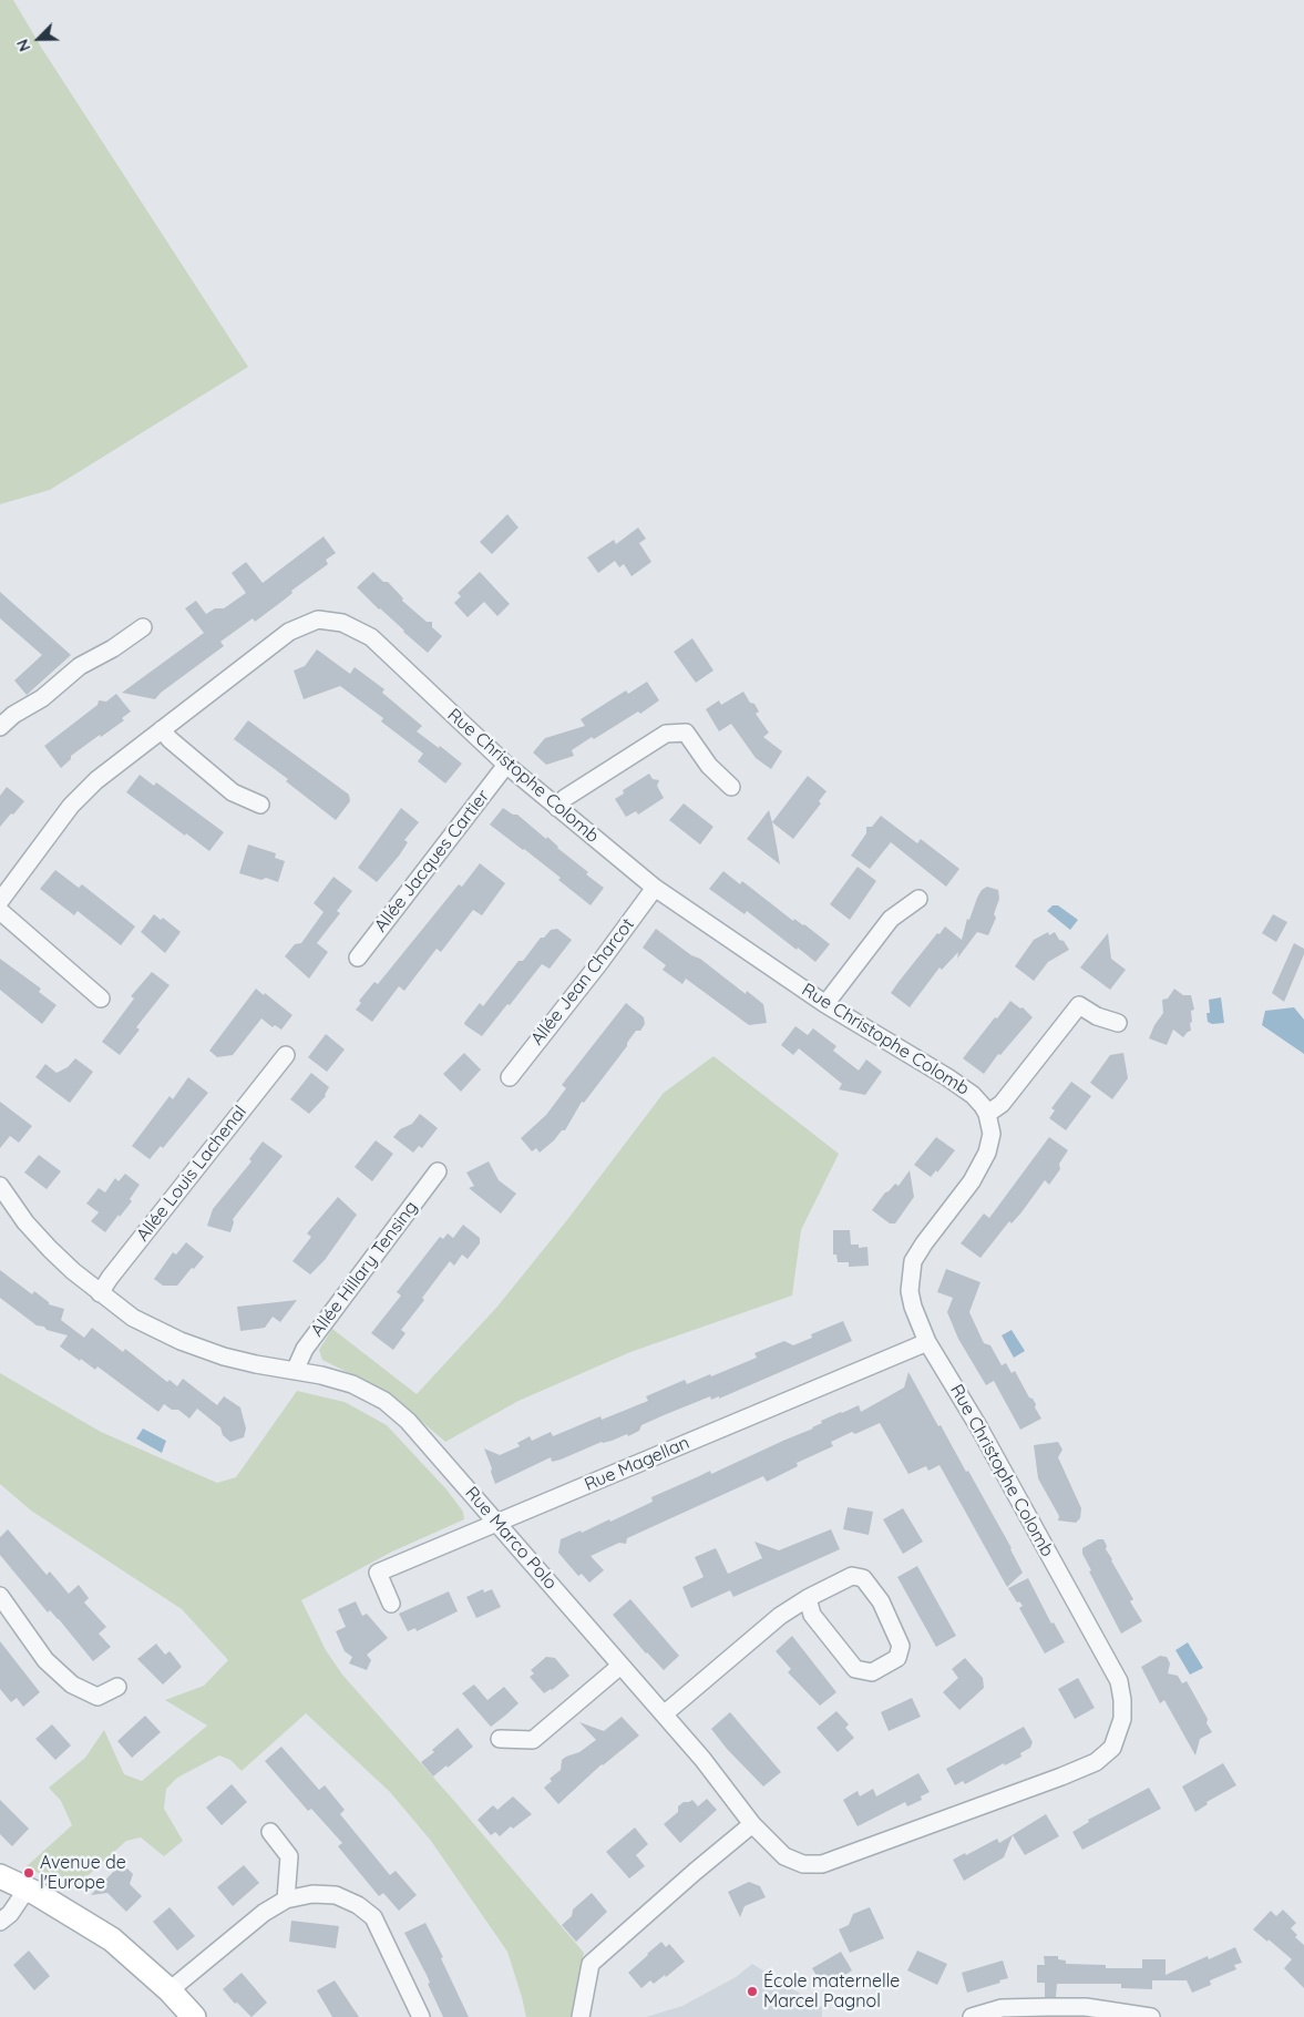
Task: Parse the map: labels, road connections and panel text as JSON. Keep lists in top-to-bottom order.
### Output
{
  "streets": {
    "street": [
      "Rue Christophe Colomb",
      "Allée Jacques Cartier",
      "Allée Jean Charcot",
      "Allée Louis Lachenal",
      "Allée Hillary Tensing",
      "Rue Magellan",
      "Rue Marco Polo"
    ]
  },
  "crossings": [
    ["Rue Christophe Colomb", "Allée Jacques Cartier"],
    ["Rue Christophe Colomb", "Allée Jean Charcot"],
    ["Rue Christophe Colomb", "Rue Magellan"],
    ["Rue Christophe Colomb", "Rue Marco Polo"],
    ["Allée Louis Lachenal", "Rue Marco Polo"],
    ["Allée Hillary Tensing", "Rue Marco Polo"],
    ["Rue Magellan", "Rue Marco Polo"]
  ],
  "places": ["Avenue de l'Europe", "École maternelle Marcel Pagnol"],
  "north": "bottom left"
}
